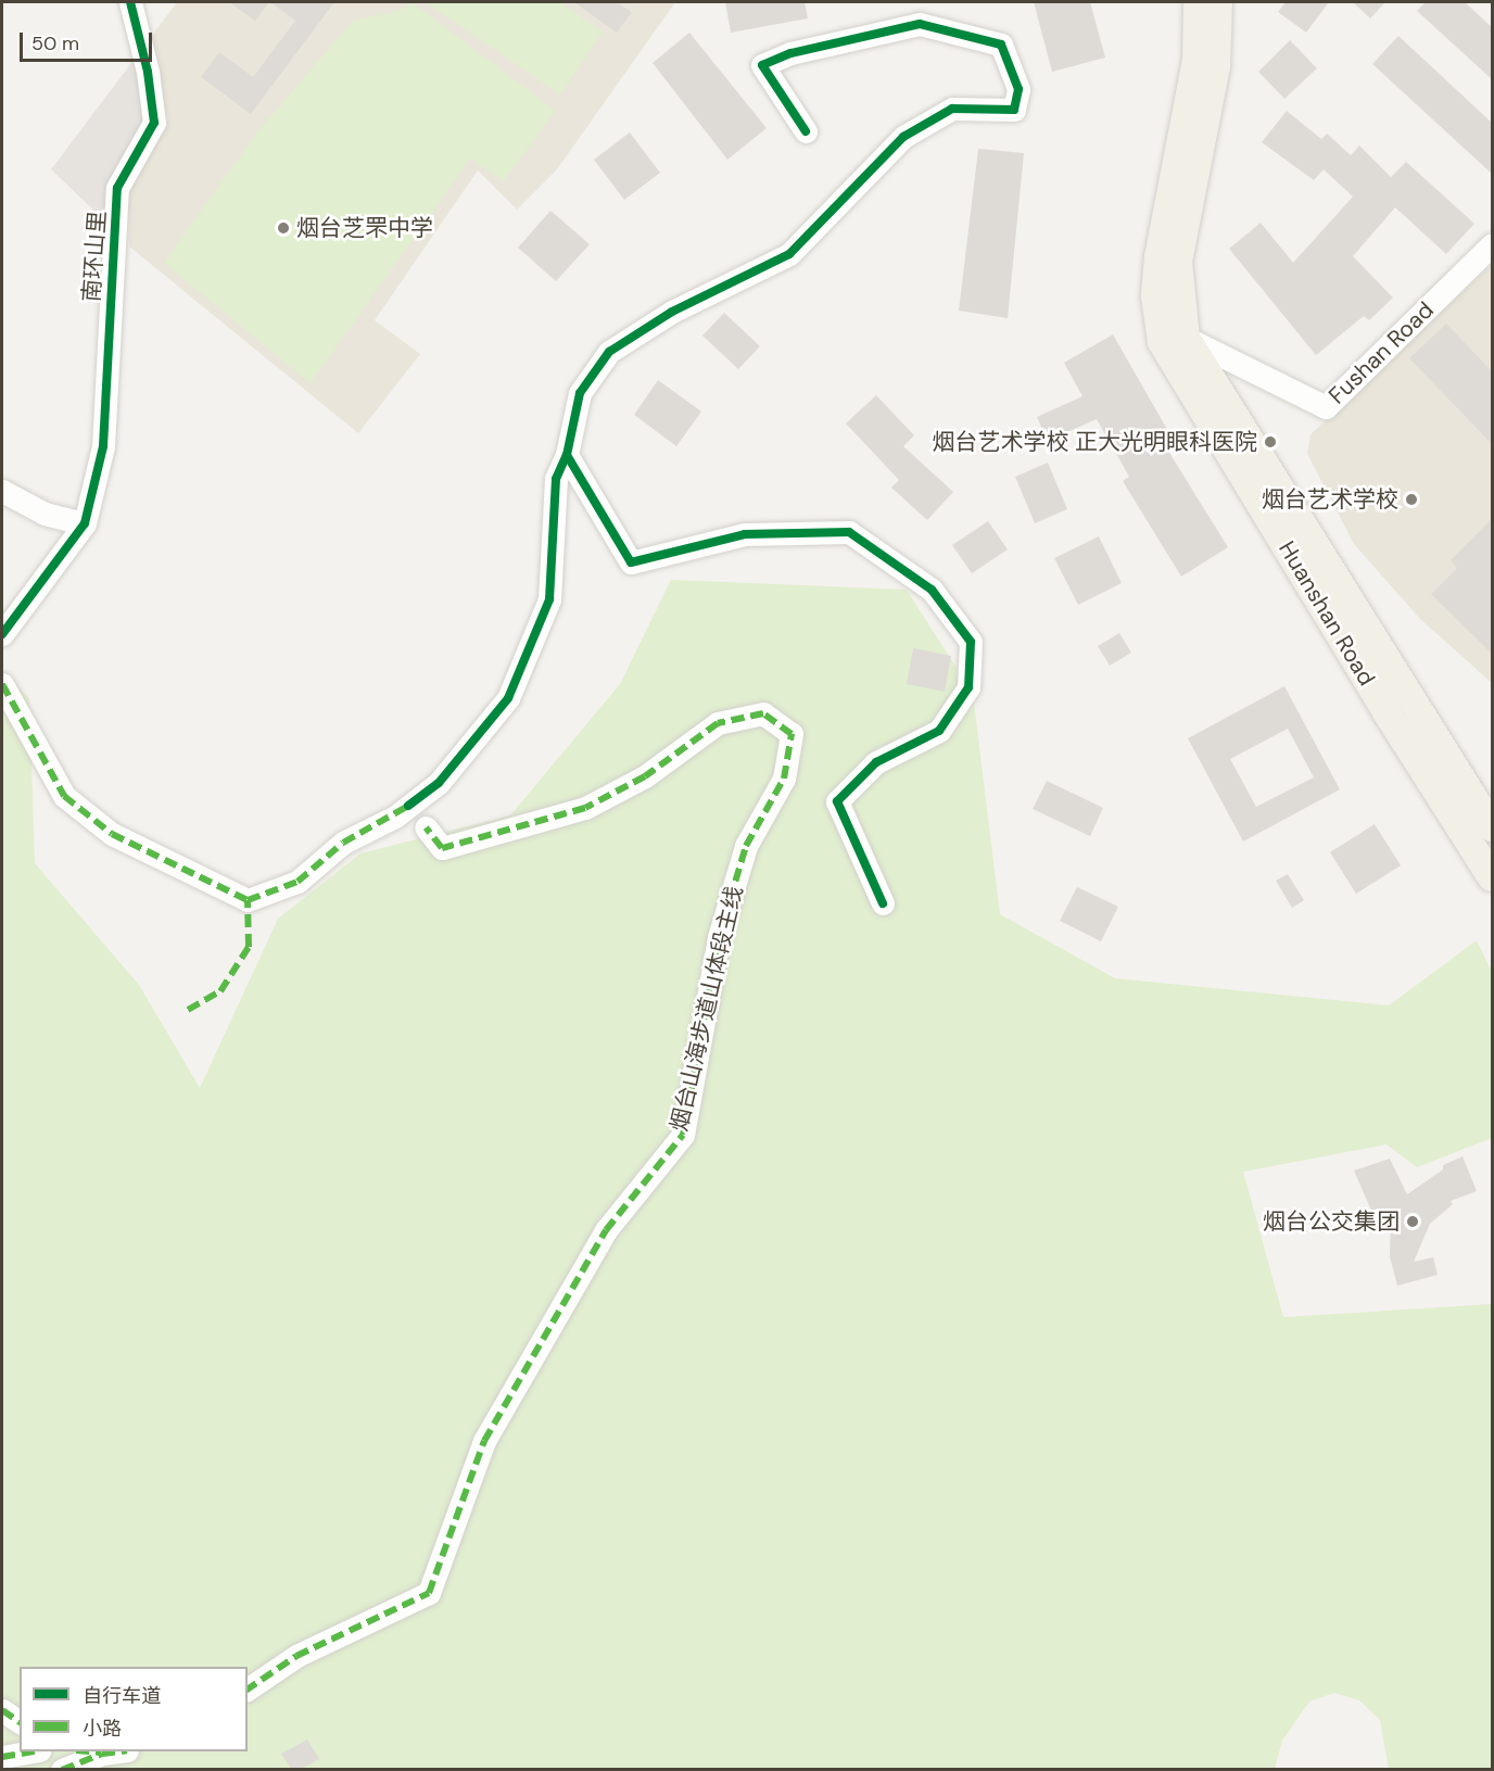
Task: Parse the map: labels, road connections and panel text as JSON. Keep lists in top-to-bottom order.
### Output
{
  "streets": {
    "main road": ["Huanshan Road"],
    "street": ["南环山里", "Fushan Road", "烟台山海步道山体段主线"]
  },
  "crossings": [
    ["Fushan Road", "Huanshan Road"]
  ],
  "places": [
    "烟台芝罘中学",
    "烟台艺术学校 正大光明眼科医院",
    "烟台艺术学校",
    "烟台公交集团"
  ],
  "legend": ["自行车道", "小路"],
  "scale_bar": "50 m"
}
